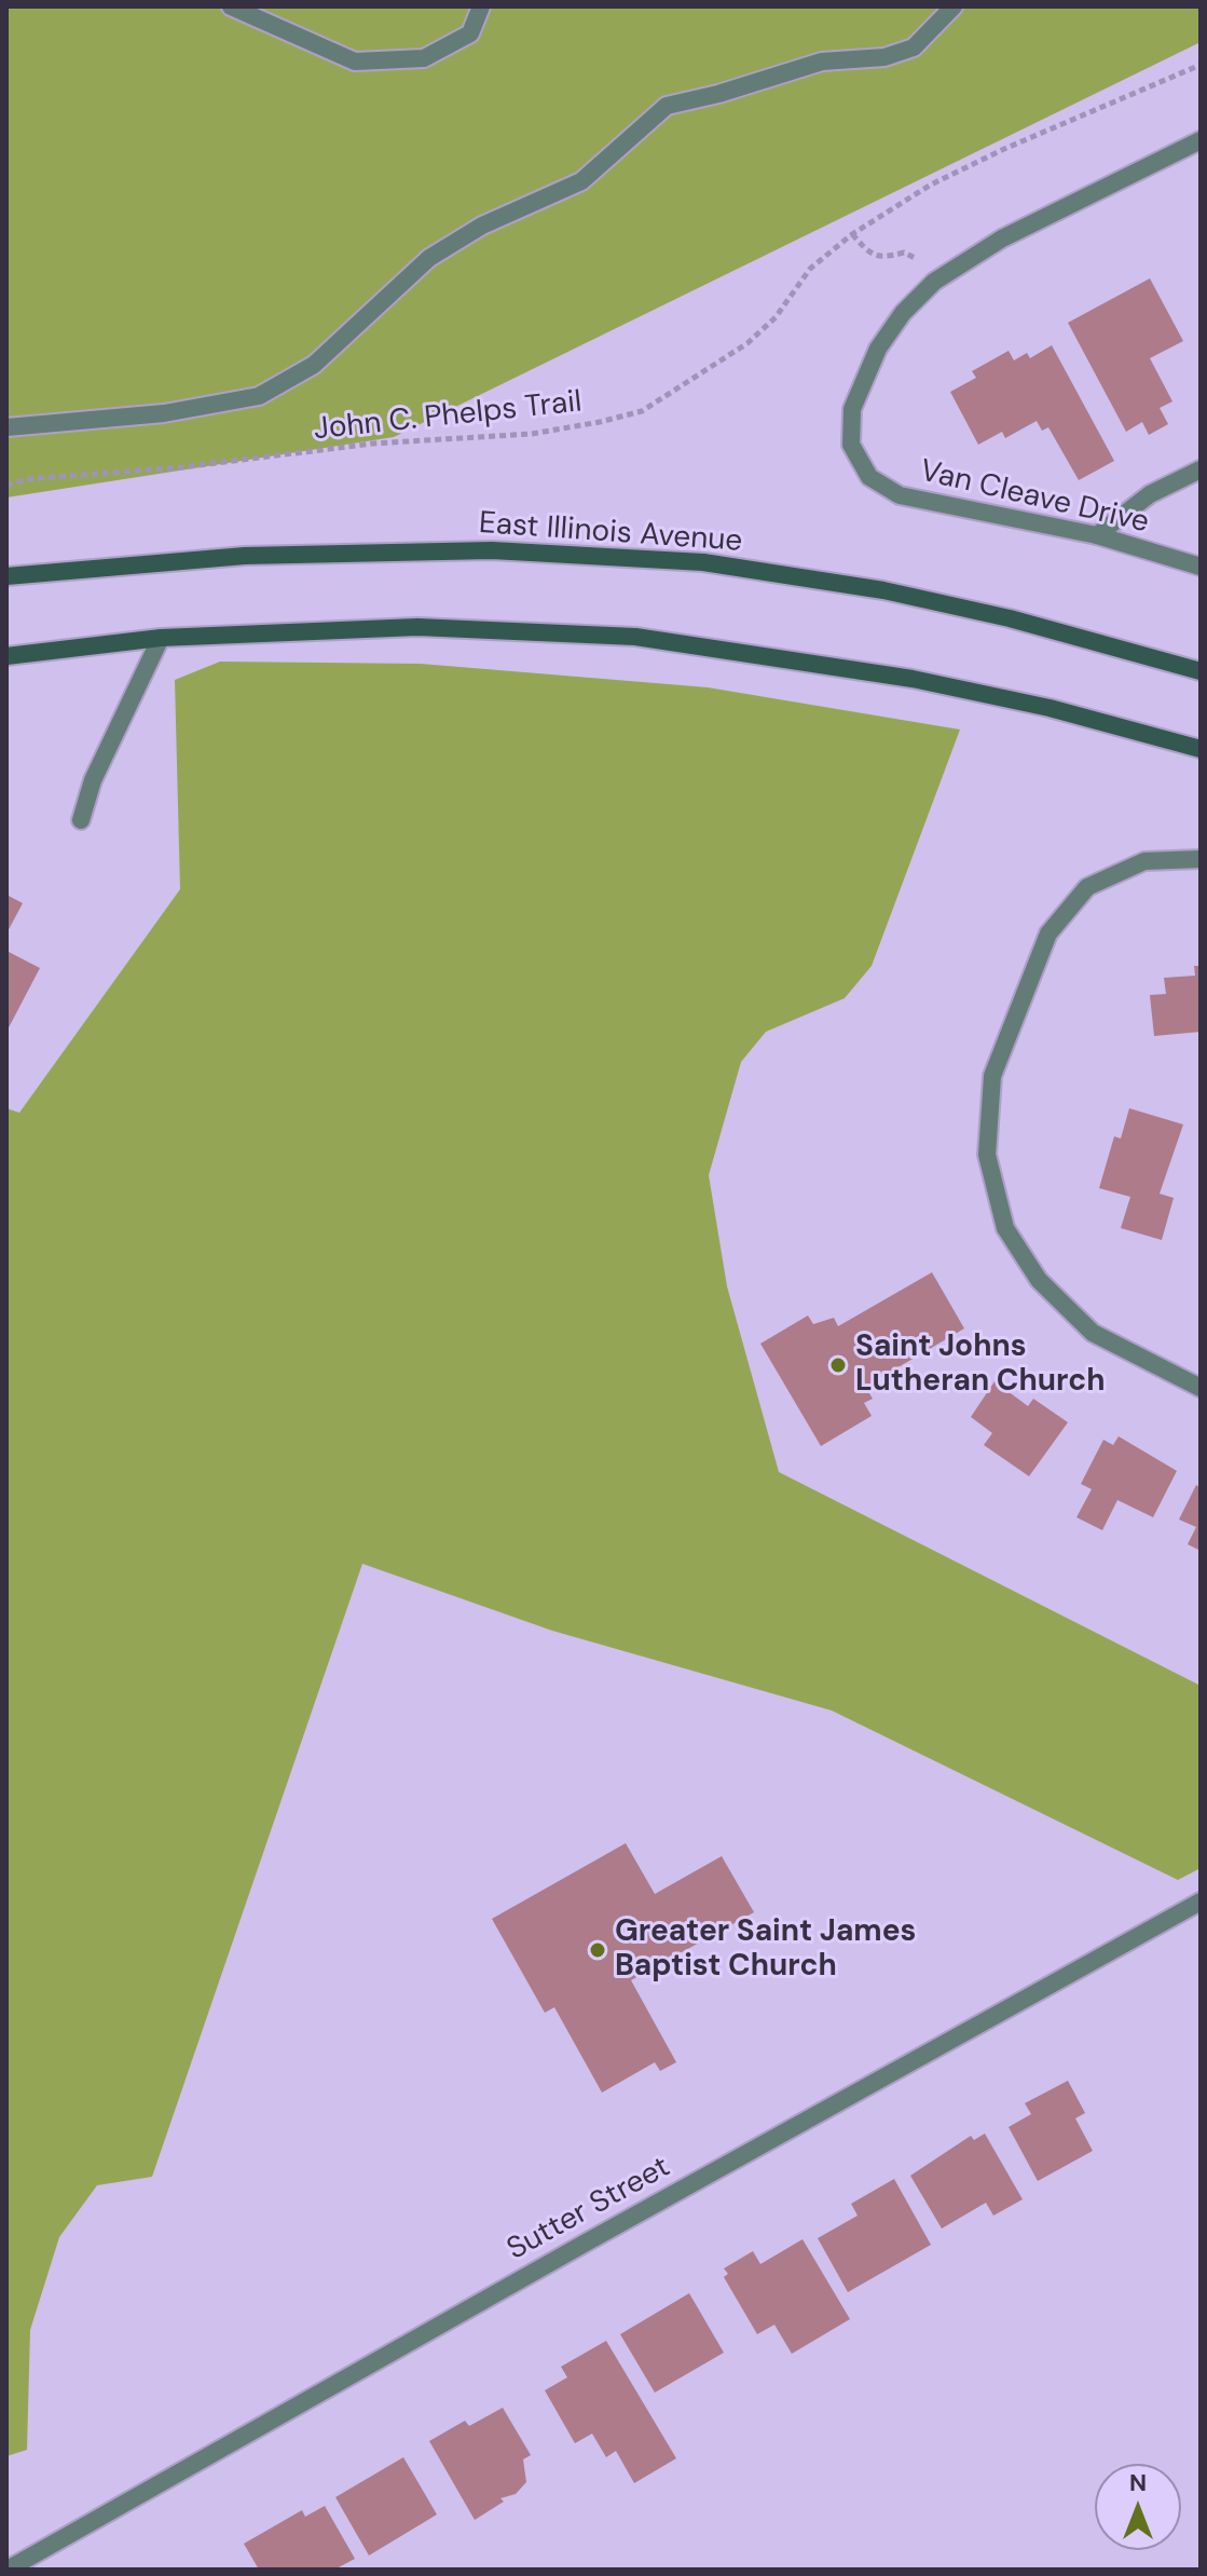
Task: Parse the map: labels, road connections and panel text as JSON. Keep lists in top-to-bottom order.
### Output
{
  "streets": {
    "main road": ["East Illinois Avenue"],
    "street": ["Van Cleave Drive", "Sutter Street"],
    "path": ["John C. Phelps Trail"]
  },
  "places": ["Saint Johns Lutheran Church", "Greater Saint James Baptist Church"],
  "north": "top"
}
